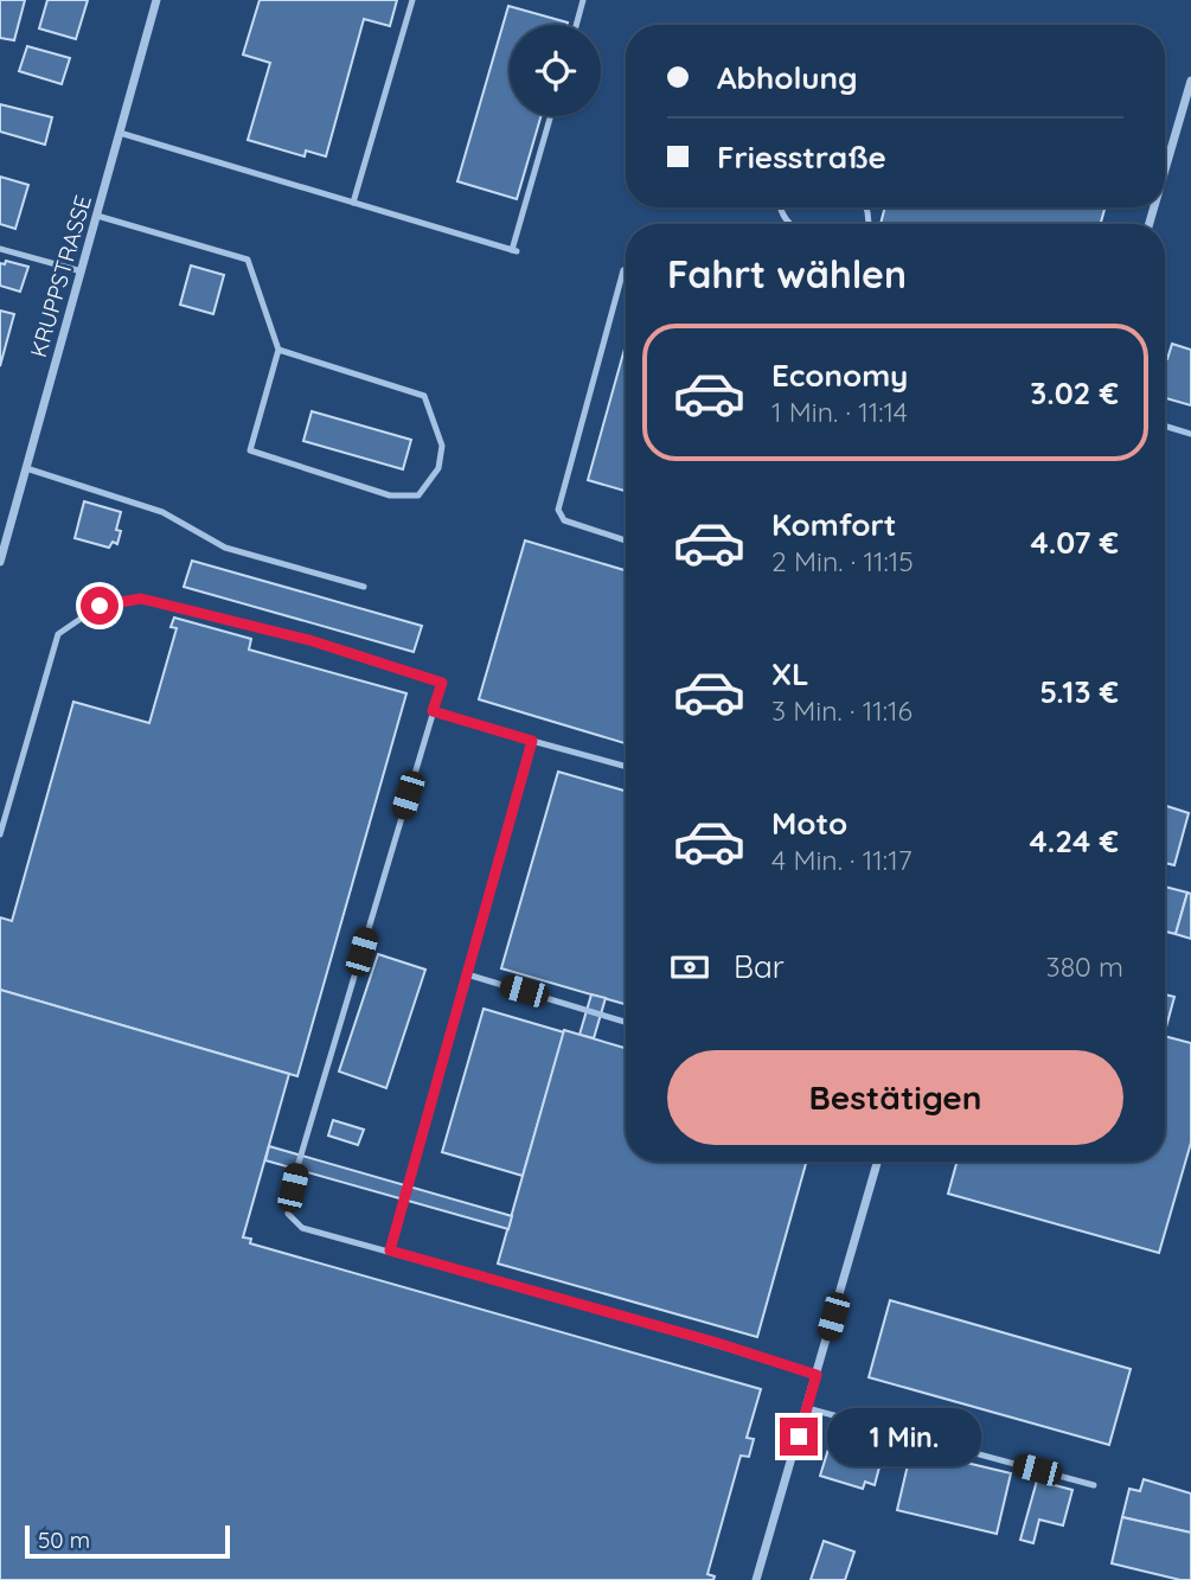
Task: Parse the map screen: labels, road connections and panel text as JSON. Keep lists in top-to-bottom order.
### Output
{
  "streets": {
    "street": ["KRUPPSTRASSE"]
  },
  "scale_bar": "50 m",
  "page": {
    "banner": ["Abholung", "Friesstraße"],
    "heading": "Fahrt wählen",
    "list": [
      {
        "name": "Economy",
        "note": "1 Min. · 11:14",
        "value": "3.02 €"
      },
      {
        "name": "Komfort",
        "note": "2 Min. · 11:15",
        "value": "4.07 €"
      },
      {
        "name": "XL",
        "note": "3 Min. · 11:16",
        "value": "5.13 €"
      },
      {
        "name": "Moto",
        "note": "4 Min. · 11:17",
        "value": "4.24 €"
      }
    ],
    "pay": ["Bar", "380 m"],
    "buttons": "Bestätigen",
    "bubble": "1 Min.",
    "scale": "50 m"
  }
}
